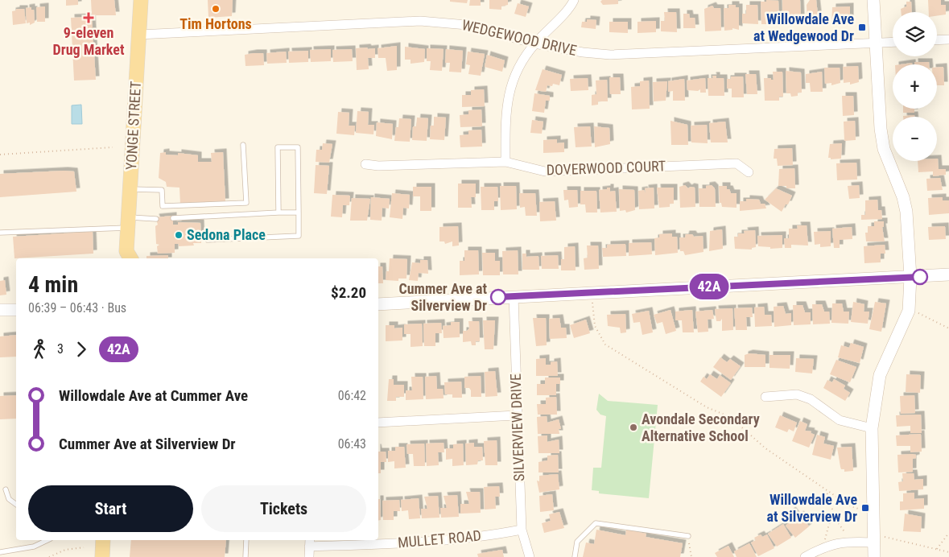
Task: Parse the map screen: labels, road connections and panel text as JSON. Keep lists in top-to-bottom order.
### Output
{
  "streets": {
    "main road": ["YONGE STREET"],
    "street": [
      "WEDGEWOOD DRIVE",
      "DOVERWOOD COURT",
      "SILVERVIEW DRIVE",
      "MULLET ROAD"
    ]
  },
  "crossings": [
    ["WEDGEWOOD DRIVE", "YONGE STREET"],
    ["SILVERVIEW DRIVE", "MULLET ROAD"]
  ],
  "places": {
    "other": [
      "Tim Hortons",
      "Sedona Place",
      "Cummer Ave at Silverview Dr",
      "Avondale Secondary Alternative School"
    ],
    "health": ["9-eleven Drug Market"],
    "transit": ["Willowdale Ave at Wedgewood Dr", "Willowdale Ave at Silverview Dr"]
  },
  "lines": ["bus line 42A"],
  "page": {
    "on_map": "42A",
    "map_buttons": ["+", "−"],
    "heading": ["4 min", "06:39 – 06:43 · Bus", "$2.20"],
    "legs": ["3", "42A"],
    "list": [
      {
        "name": "Willowdale Ave at Cummer Ave",
        "value": "06:42"
      },
      {
        "name": "Cummer Ave at Silverview Dr",
        "value": "06:43"
      }
    ],
    "buttons": ["Start", "Tickets"]
  }
}
